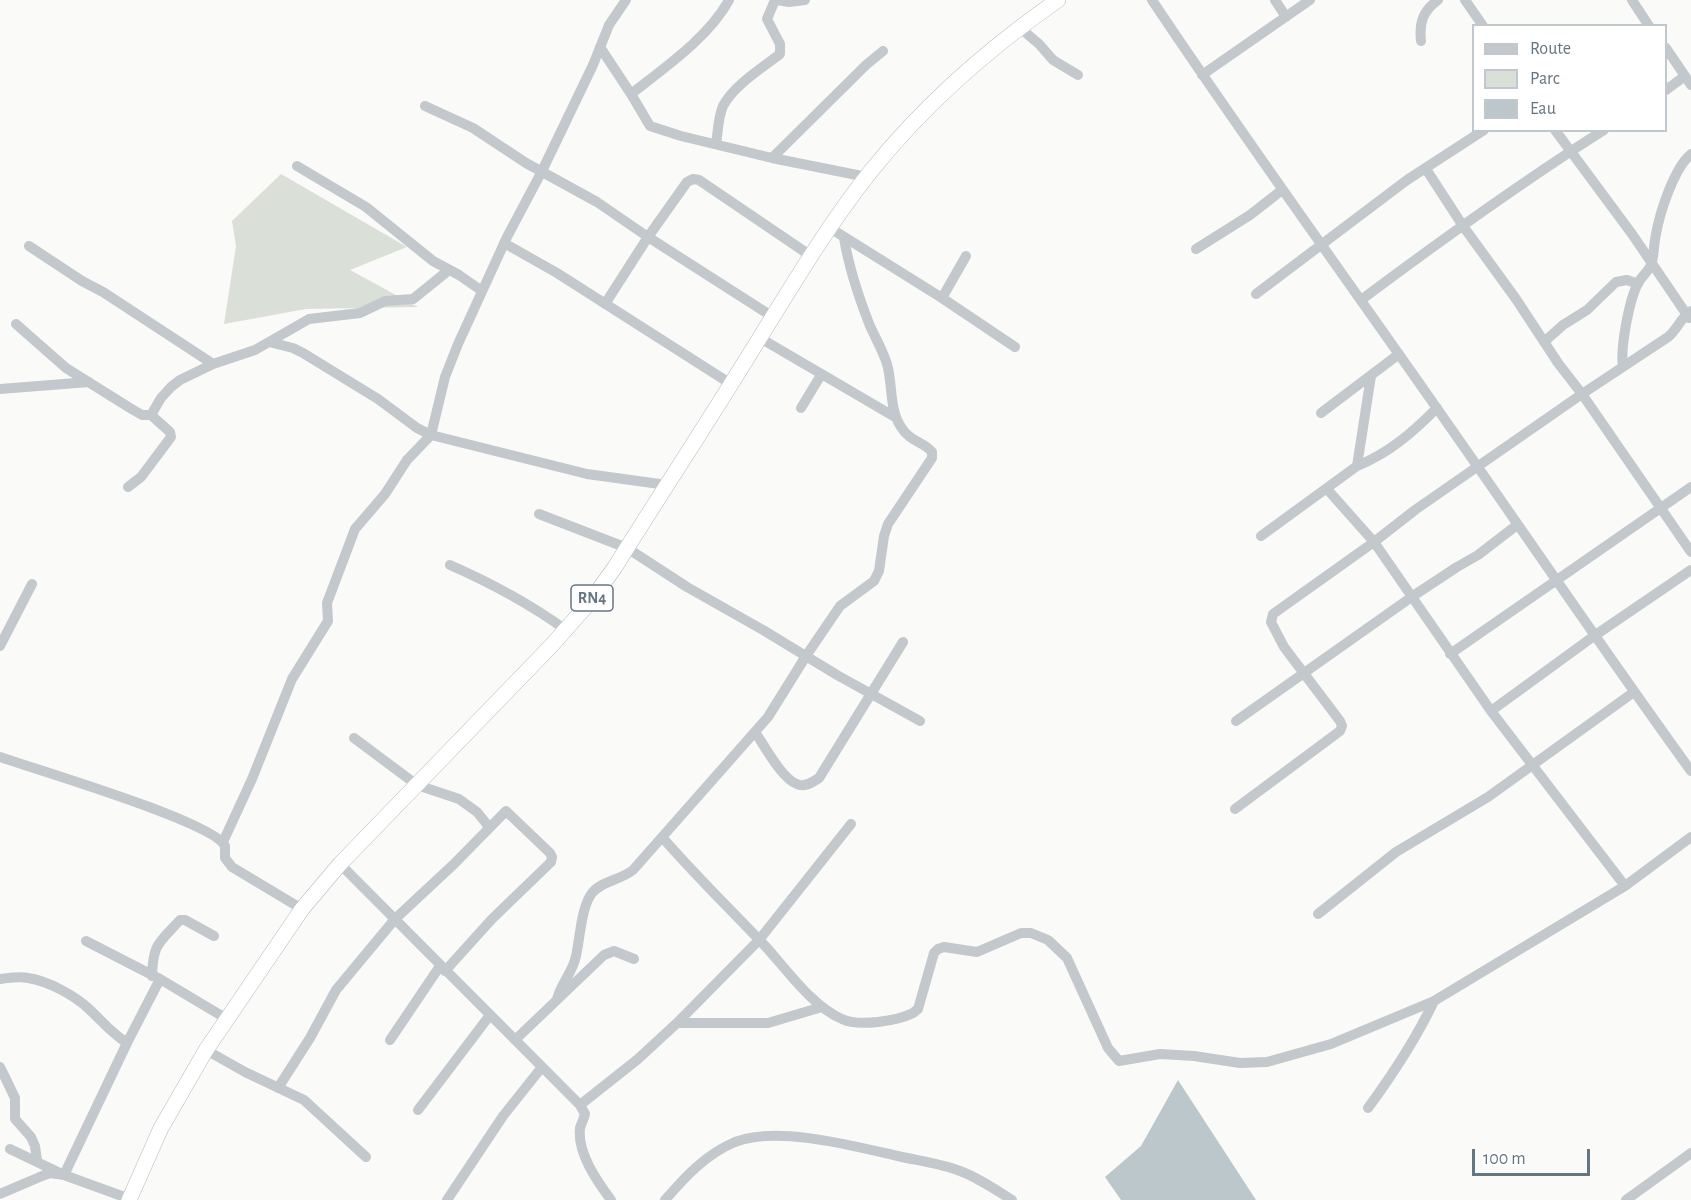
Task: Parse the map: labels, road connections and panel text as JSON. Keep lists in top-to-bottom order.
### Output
{
  "streets": {
    "highway": ["RN4"]
  },
  "legend": ["Route", "Parc", "Eau"],
  "scale_bar": "100 m"
}
